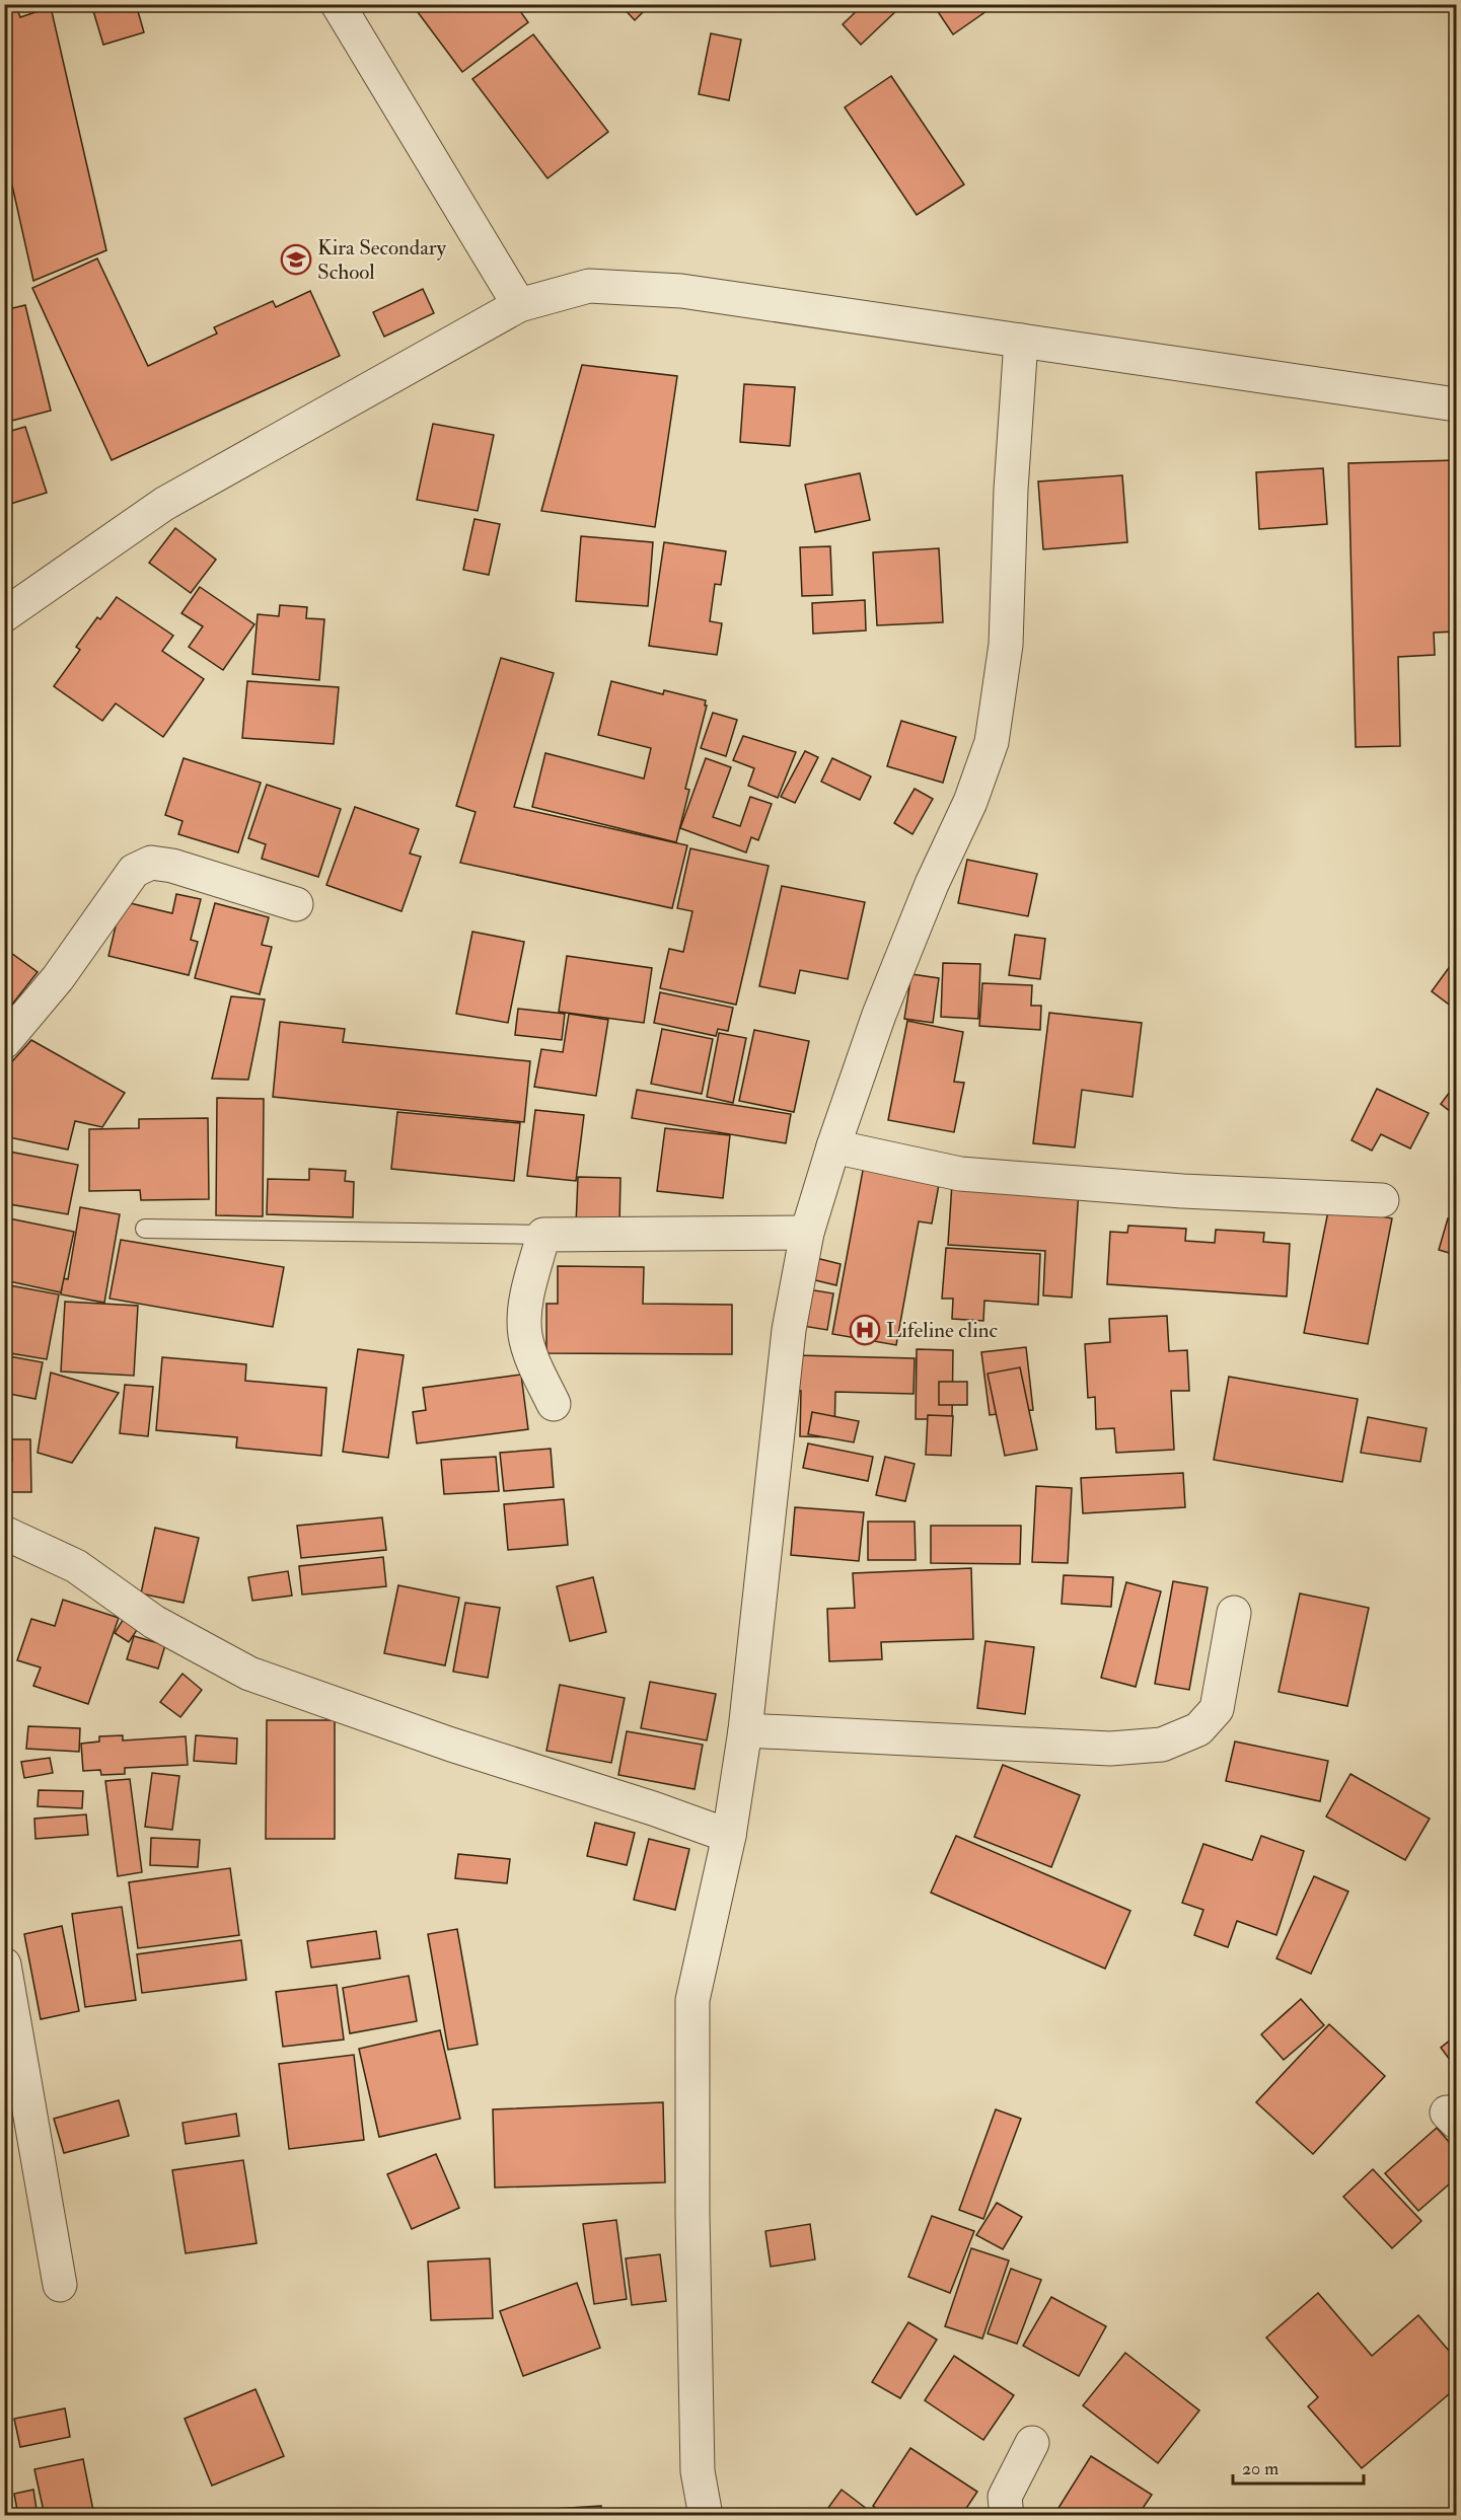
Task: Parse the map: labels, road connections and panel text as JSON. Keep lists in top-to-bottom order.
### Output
{
  "places": {
    "school or university": ["Kira Secondary School"],
    "hospital": ["Lifeline clinc"]
  },
  "scale_bar": "20 m"
}
